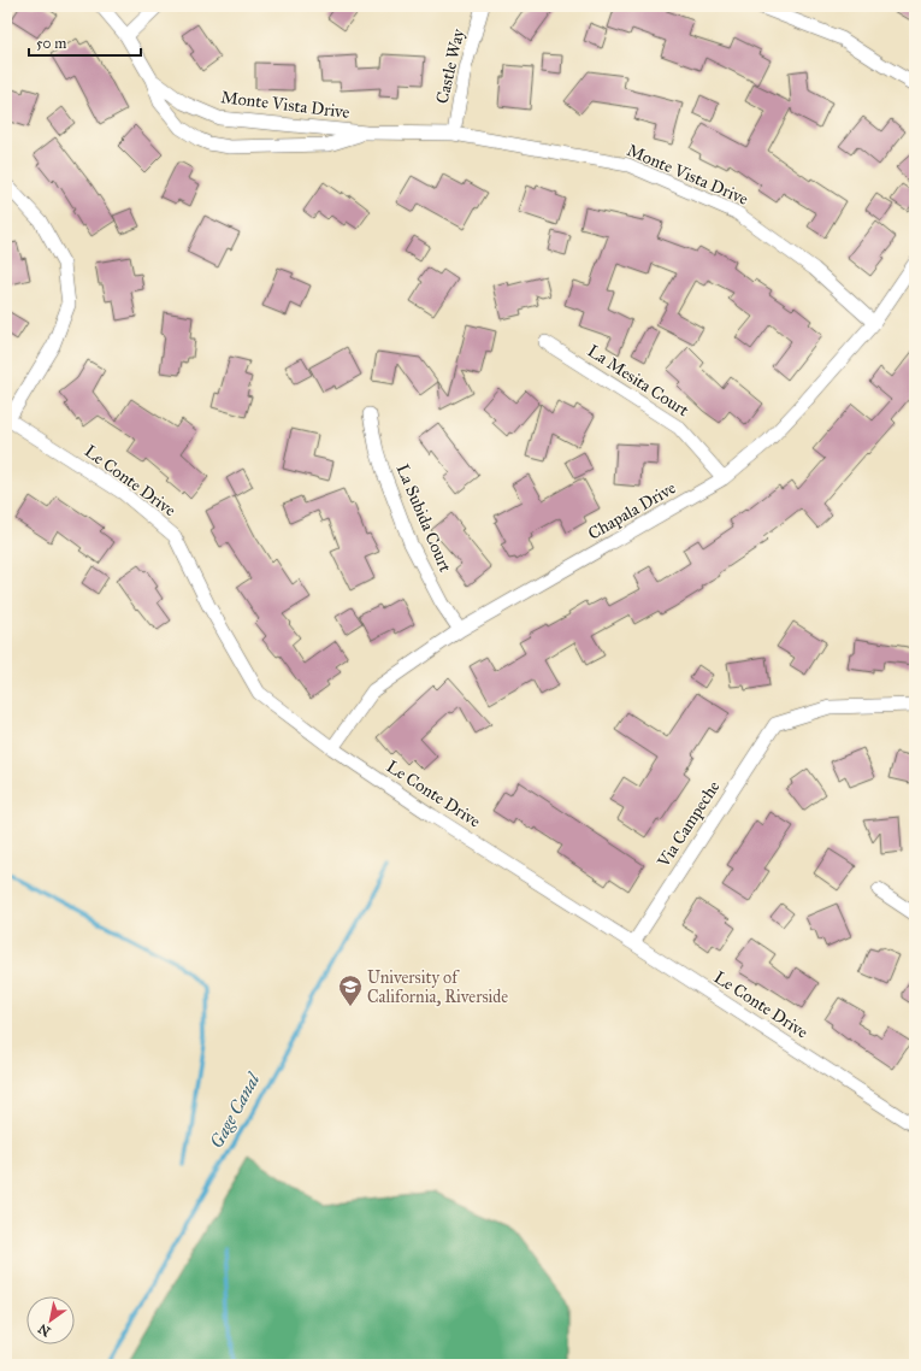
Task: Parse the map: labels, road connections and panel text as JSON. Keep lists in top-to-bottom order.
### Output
{
  "streets": {
    "street": [
      "Castle Way",
      "Monte Vista Drive",
      "La Mesita Court",
      "Le Conte Drive",
      "Chapala Drive",
      "La Subida Court",
      "Via Campeche"
    ]
  },
  "crossings": [
    ["Castle Way", "Monte Vista Drive"],
    ["Monte Vista Drive", "Chapala Drive"],
    ["La Mesita Court", "Chapala Drive"],
    ["Le Conte Drive", "Chapala Drive"],
    ["Le Conte Drive", "Via Campeche"],
    ["Chapala Drive", "La Subida Court"]
  ],
  "water": ["Gage Canal"],
  "places": {
    "school or university": ["University of California, Riverside"]
  },
  "scale_bar": "50 m",
  "north": "bottom left"
}
